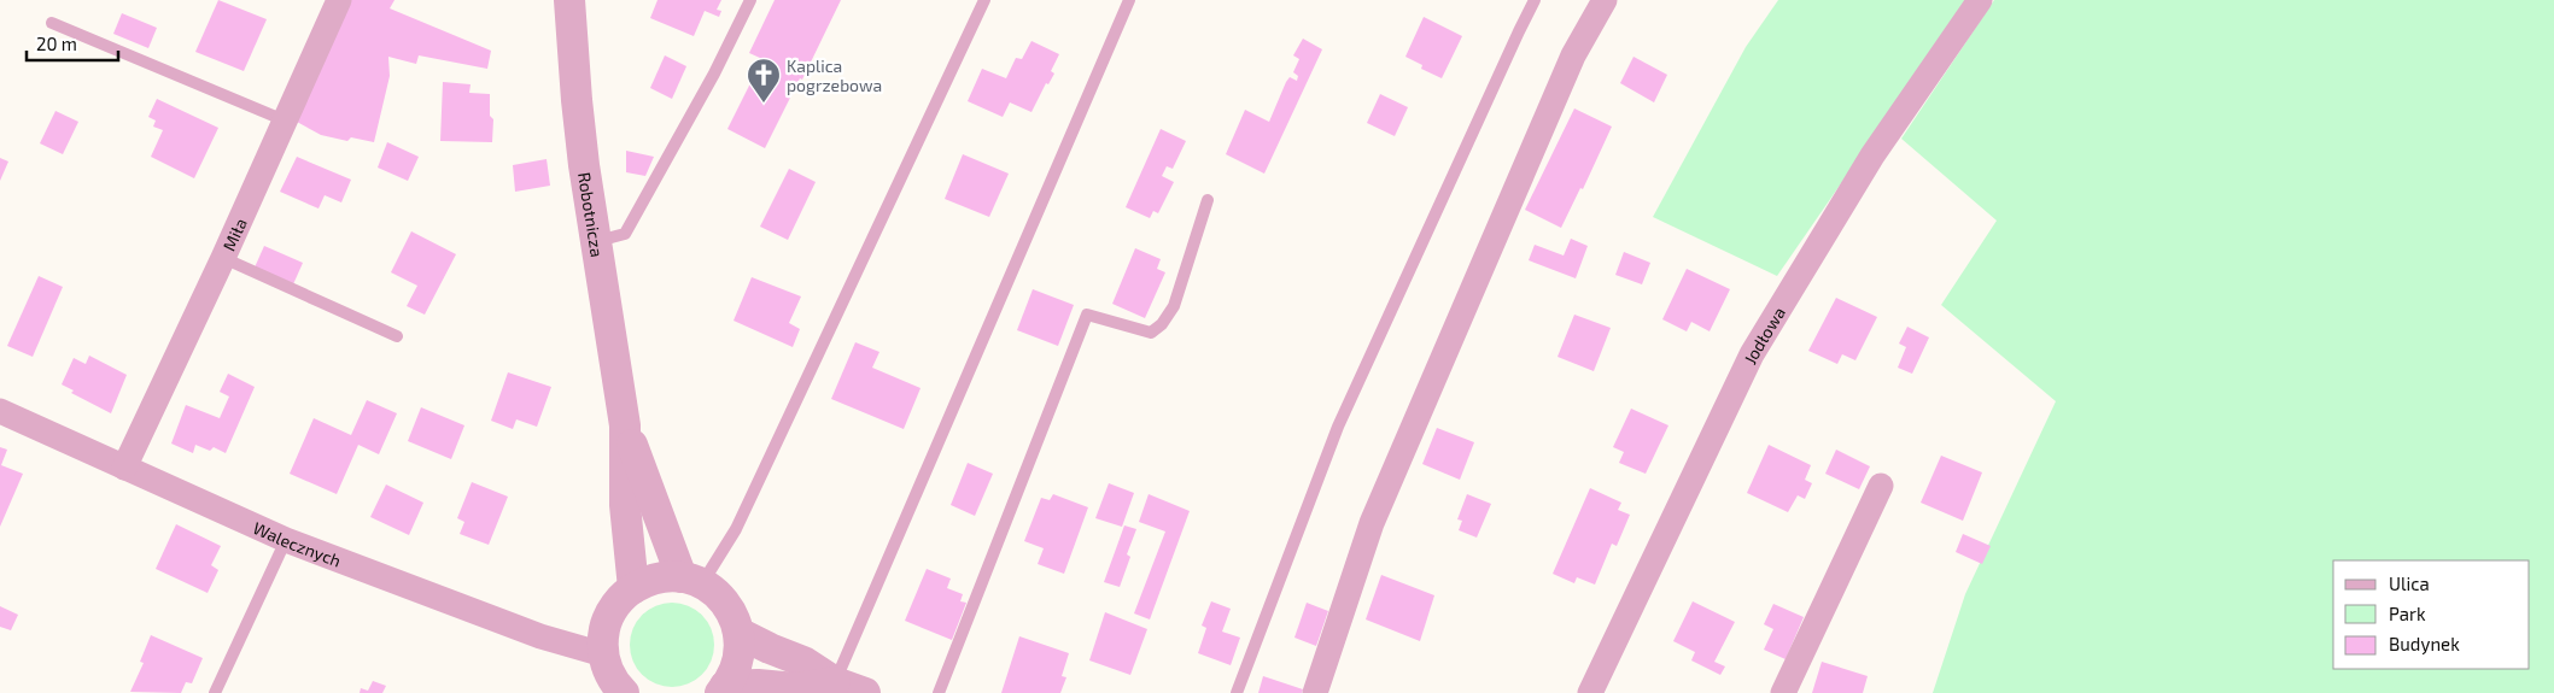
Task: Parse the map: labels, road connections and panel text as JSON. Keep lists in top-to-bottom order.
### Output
{
  "streets": {
    "street": [
      "Robotnicza",
      "Miła",
      "Jodłowa",
      "Walecznych"
    ]
  },
  "crossings": [
    ["Miła", "Walecznych"]
  ],
  "places": {
    "church": ["Kaplica pogrzebowa"]
  },
  "legend": ["Ulica", "Park", "Budynek"],
  "scale_bar": "20 m"
}
